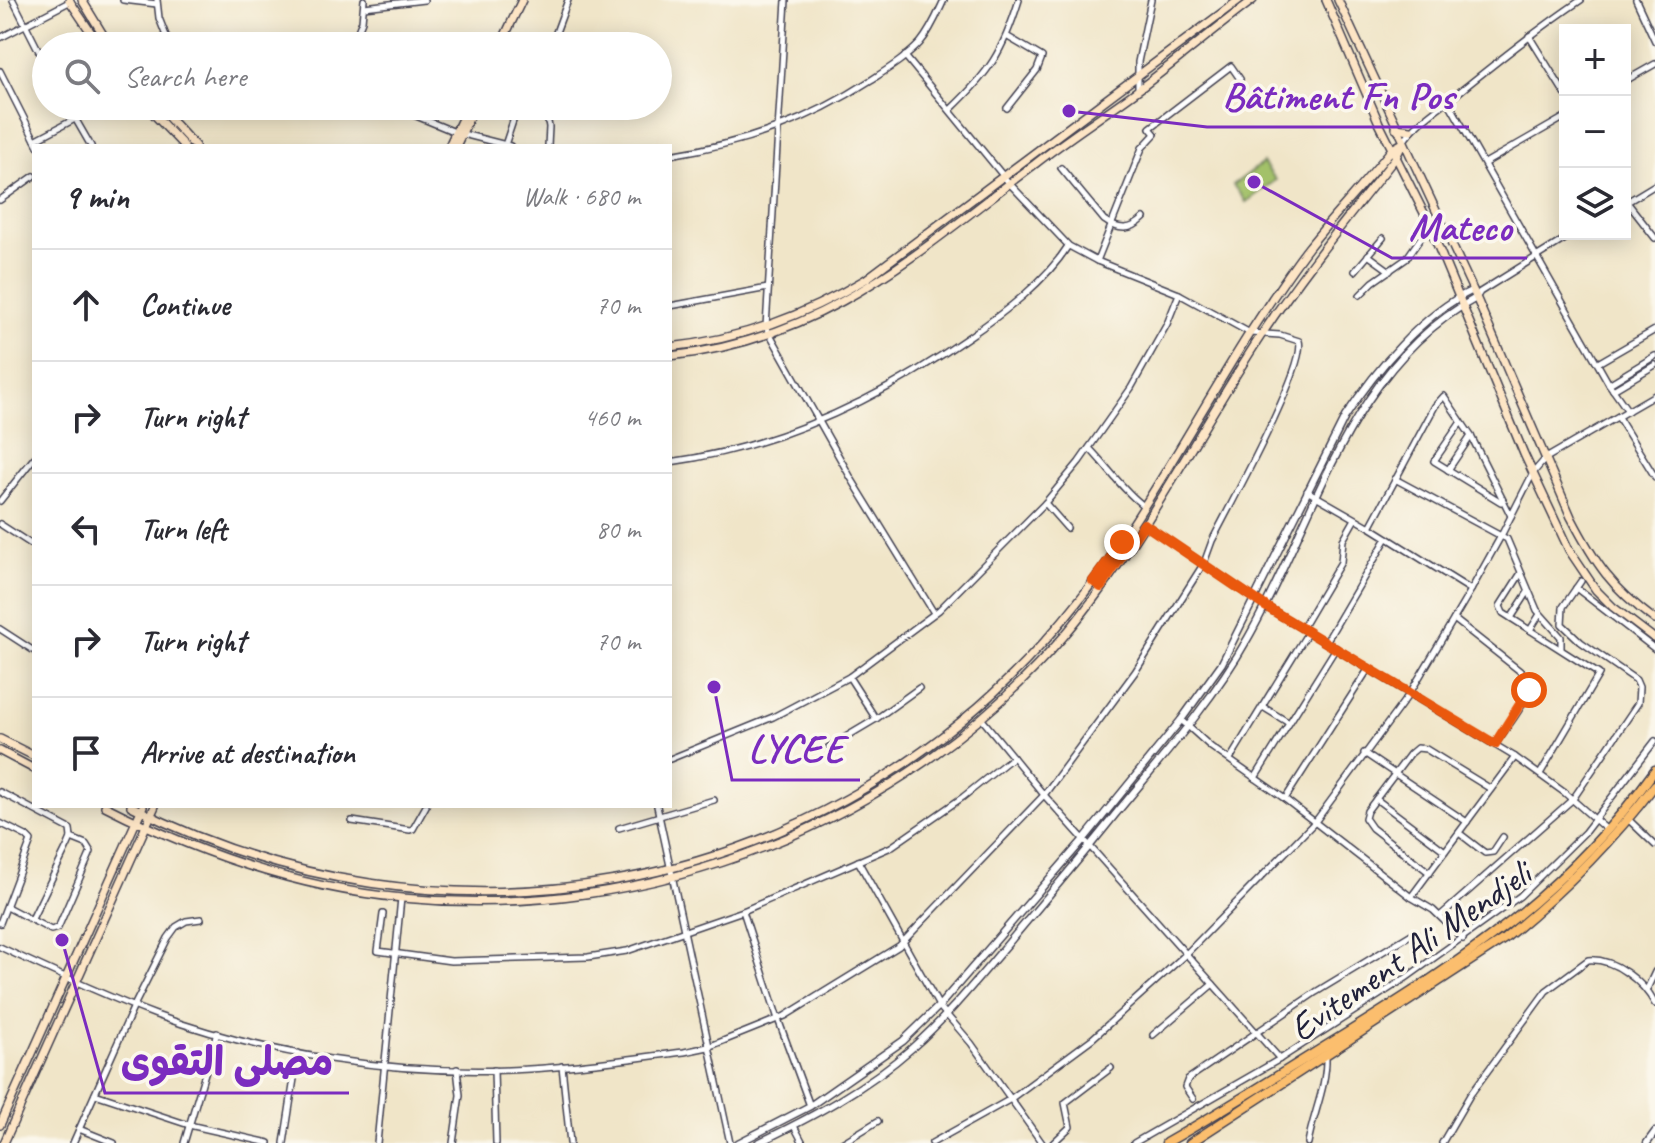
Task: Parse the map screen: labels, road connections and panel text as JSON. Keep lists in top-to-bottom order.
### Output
{
  "streets": {
    "highway": ["Evitement Ali Mendjeli"]
  },
  "places": [
    "Bâtiment Fn Pos",
    "Mateco",
    "LYCEE",
    "مصلى التقوى"
  ],
  "page": {
    "map_buttons": ["+", "−"],
    "search": "Search here",
    "heading": ["9 min", "Walk · 680 m"],
    "list": [
      ["Continue", "70 m"],
      ["Turn right", "460 m"],
      ["Turn left", "80 m"],
      ["Turn right", "70 m"],
      "Arrive at destination"
    ]
  }
}
